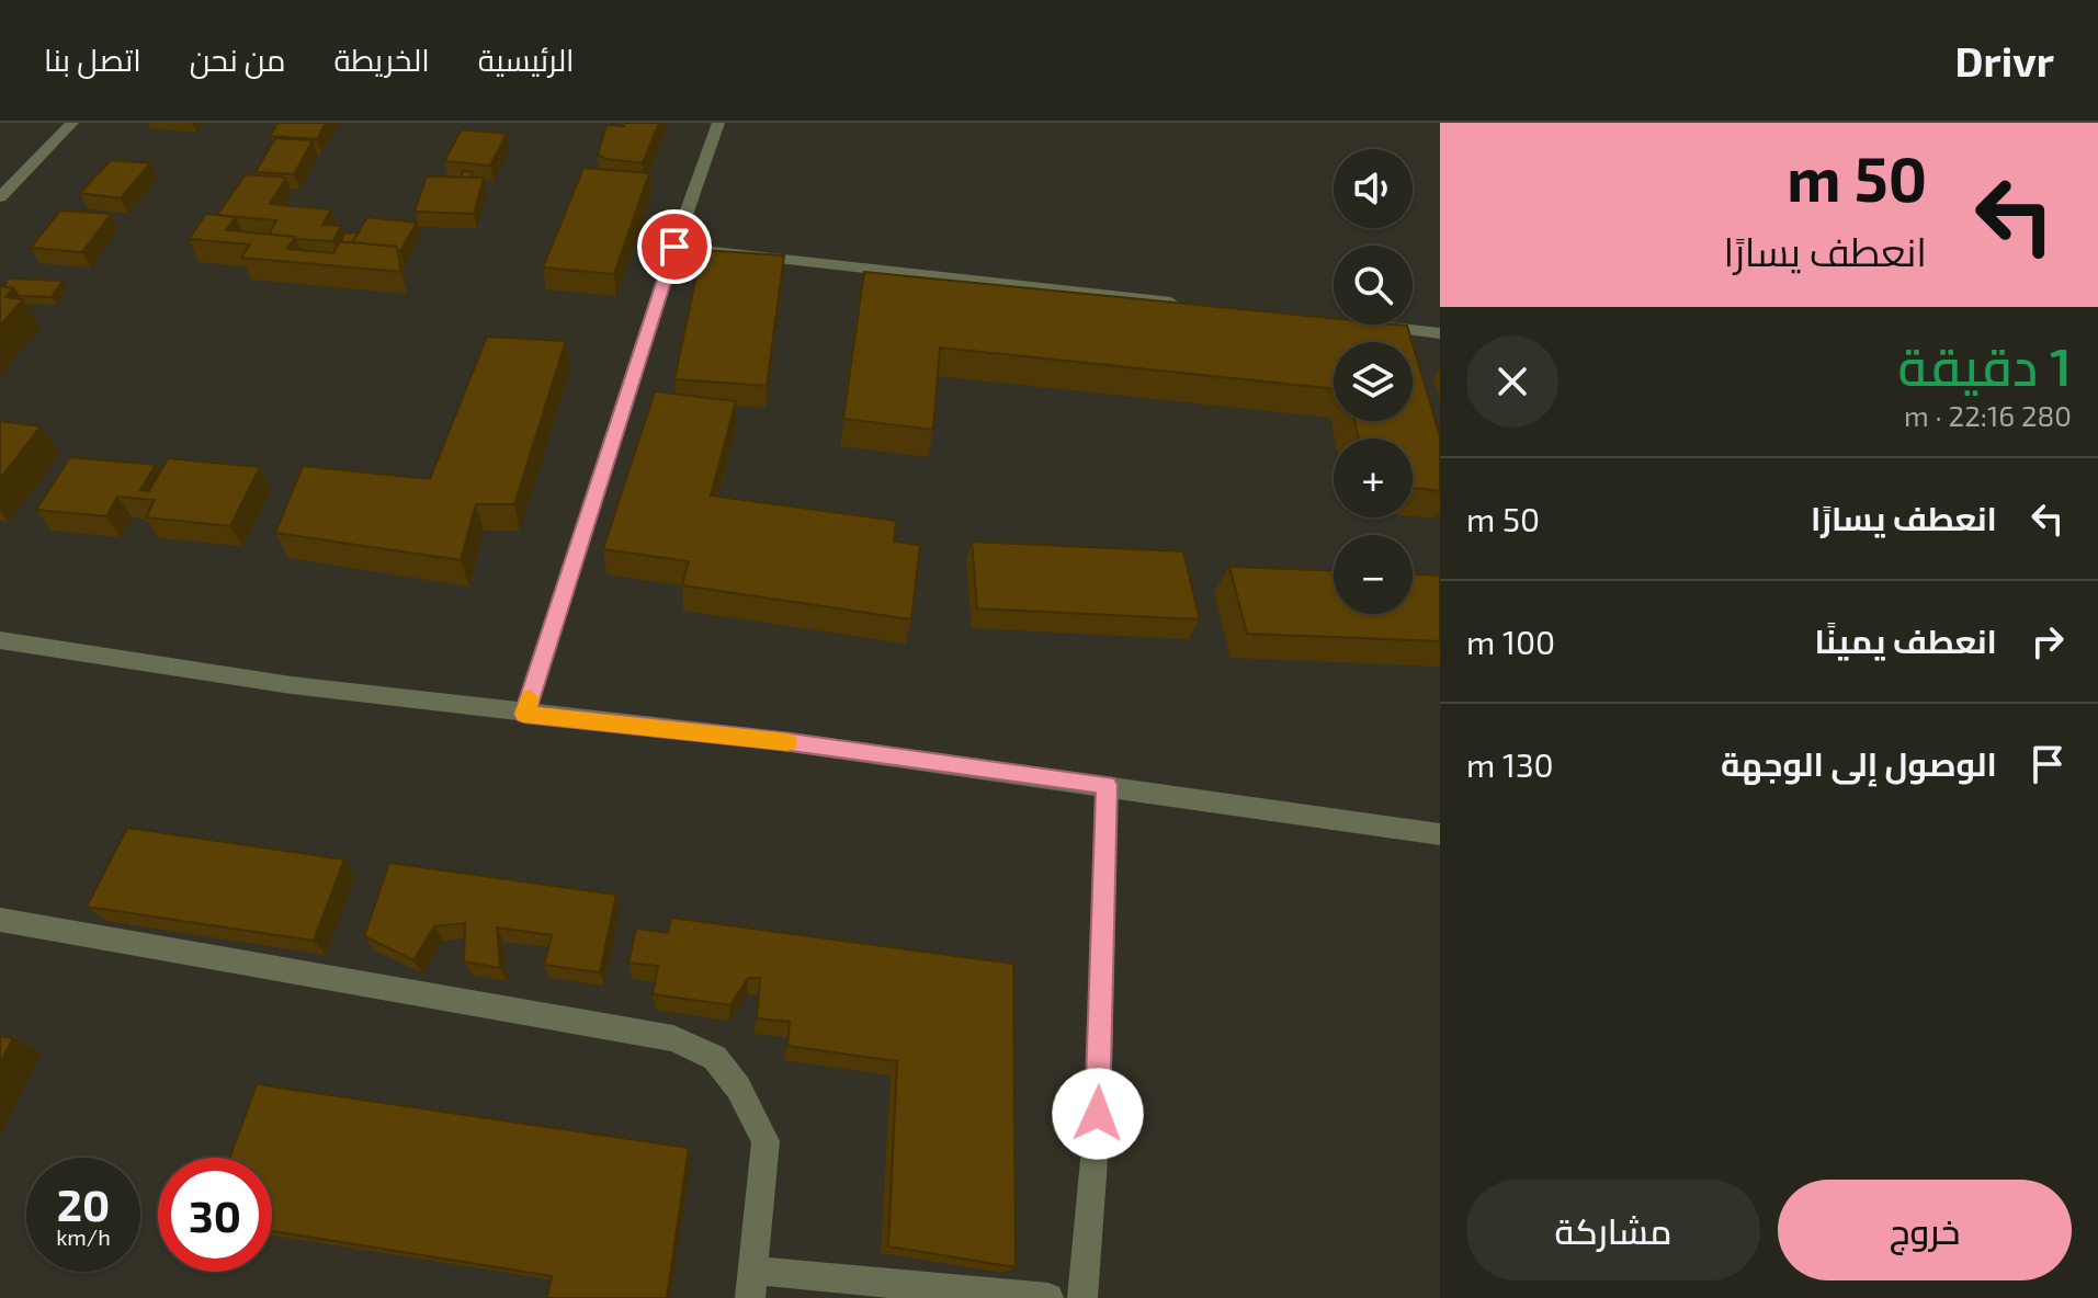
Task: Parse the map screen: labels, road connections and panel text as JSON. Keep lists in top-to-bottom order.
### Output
{
  "page": {
    "header": "Drivr",
    "nav": [
      "الرئيسية",
      "الخريطة",
      "من نحن",
      "اتصل بنا"
    ],
    "turn": ["50 m", "انعطف يسارًا"],
    "map_buttons": ["+", "−"],
    "heading": ["1 دقيقة", "280 m · 22:16"],
    "list": [
      {
        "name": "انعطف يسارًا",
        "value": "50 m"
      },
      {
        "name": "انعطف يمينًا",
        "value": "100 m"
      },
      {
        "name": "الوصول إلى الوجهة",
        "value": "130 m"
      }
    ],
    "speed": "20 km/h",
    "limit": "30",
    "buttons": ["خروج", "مشاركة"]
  }
}
